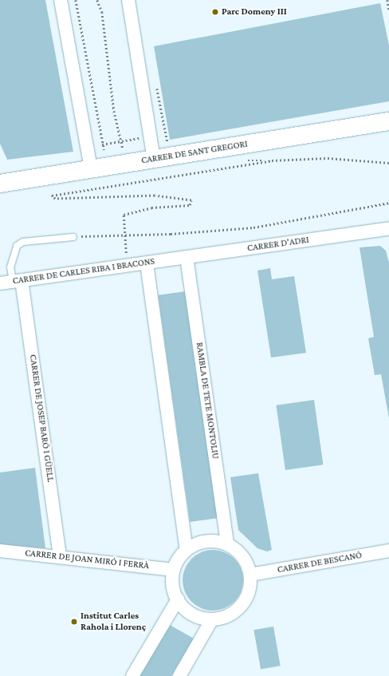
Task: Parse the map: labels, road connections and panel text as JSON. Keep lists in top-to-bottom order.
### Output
{
  "streets": {
    "main road": ["CARRER DE SANT GREGORI"],
    "street": [
      "CARRER D'ADRI",
      "CARRER DE CARLES RIBA I BRACONS",
      "RAMBLA DE TETE MONTOLIU",
      "CARRER DE JOSEP BARÓ I GÜELL",
      "CARRER DE JOAN MIRÓ I FERRÀ",
      "CARRER DE BESCANÓ"
    ]
  },
  "crossings": [
    ["CARRER D'ADRI", "CARRER DE CARLES RIBA I BRACONS"],
    ["CARRER D'ADRI", "RAMBLA DE TETE MONTOLIU"],
    ["CARRER DE CARLES RIBA I BRACONS", "CARRER DE JOSEP BARÓ I GÜELL"],
    ["RAMBLA DE TETE MONTOLIU", "CARRER DE JOAN MIRÓ I FERRÀ"],
    ["RAMBLA DE TETE MONTOLIU", "CARRER DE BESCANÓ"],
    ["CARRER DE JOSEP BARÓ I GÜELL", "CARRER DE JOAN MIRÓ I FERRÀ"],
    ["CARRER DE JOAN MIRÓ I FERRÀ", "CARRER DE BESCANÓ"]
  ],
  "places": ["Parc Domeny III", "Institut Carles Rahola i Llorenç"]
}
